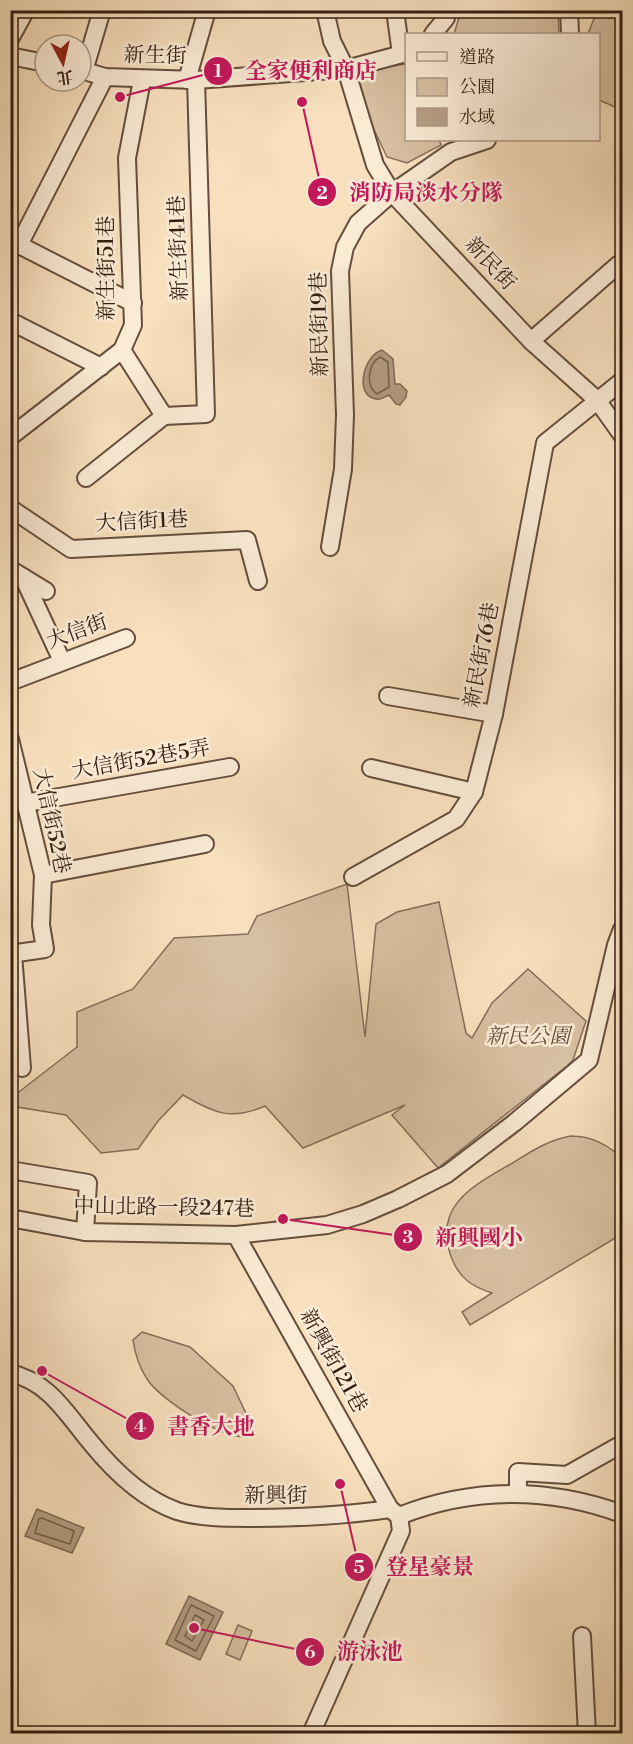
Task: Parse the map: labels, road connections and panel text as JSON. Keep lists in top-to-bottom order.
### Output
{
  "streets": {
    "street": [
      "新生街",
      "新生街41巷",
      "新民街",
      "新生街51巷",
      "新民街19巷",
      "大信街1巷",
      "大信街",
      "新民街76巷",
      "大信街52巷5弄",
      "大信街52巷",
      "中山北路一段247巷",
      "新興街121巷",
      "新興街"
    ]
  },
  "crossings": [
    ["新生街", "新生街41巷"],
    ["新生街", "新民街"],
    ["新生街", "新生街51巷"],
    ["新民街", "新民街19巷"],
    ["新民街", "新民街76巷"],
    ["大信街52巷5弄", "大信街52巷"],
    ["中山北路一段247巷", "新興街121巷"],
    ["新興街121巷", "新興街"]
  ],
  "parks": ["新民公園"],
  "places": [
    "全家便利商店",
    "消防局淡水分隊",
    "新興國小",
    "書香大地",
    "登星豪景",
    "游泳池"
  ],
  "legend": ["道路", "公園", "水域"],
  "north": "bottom"
}
